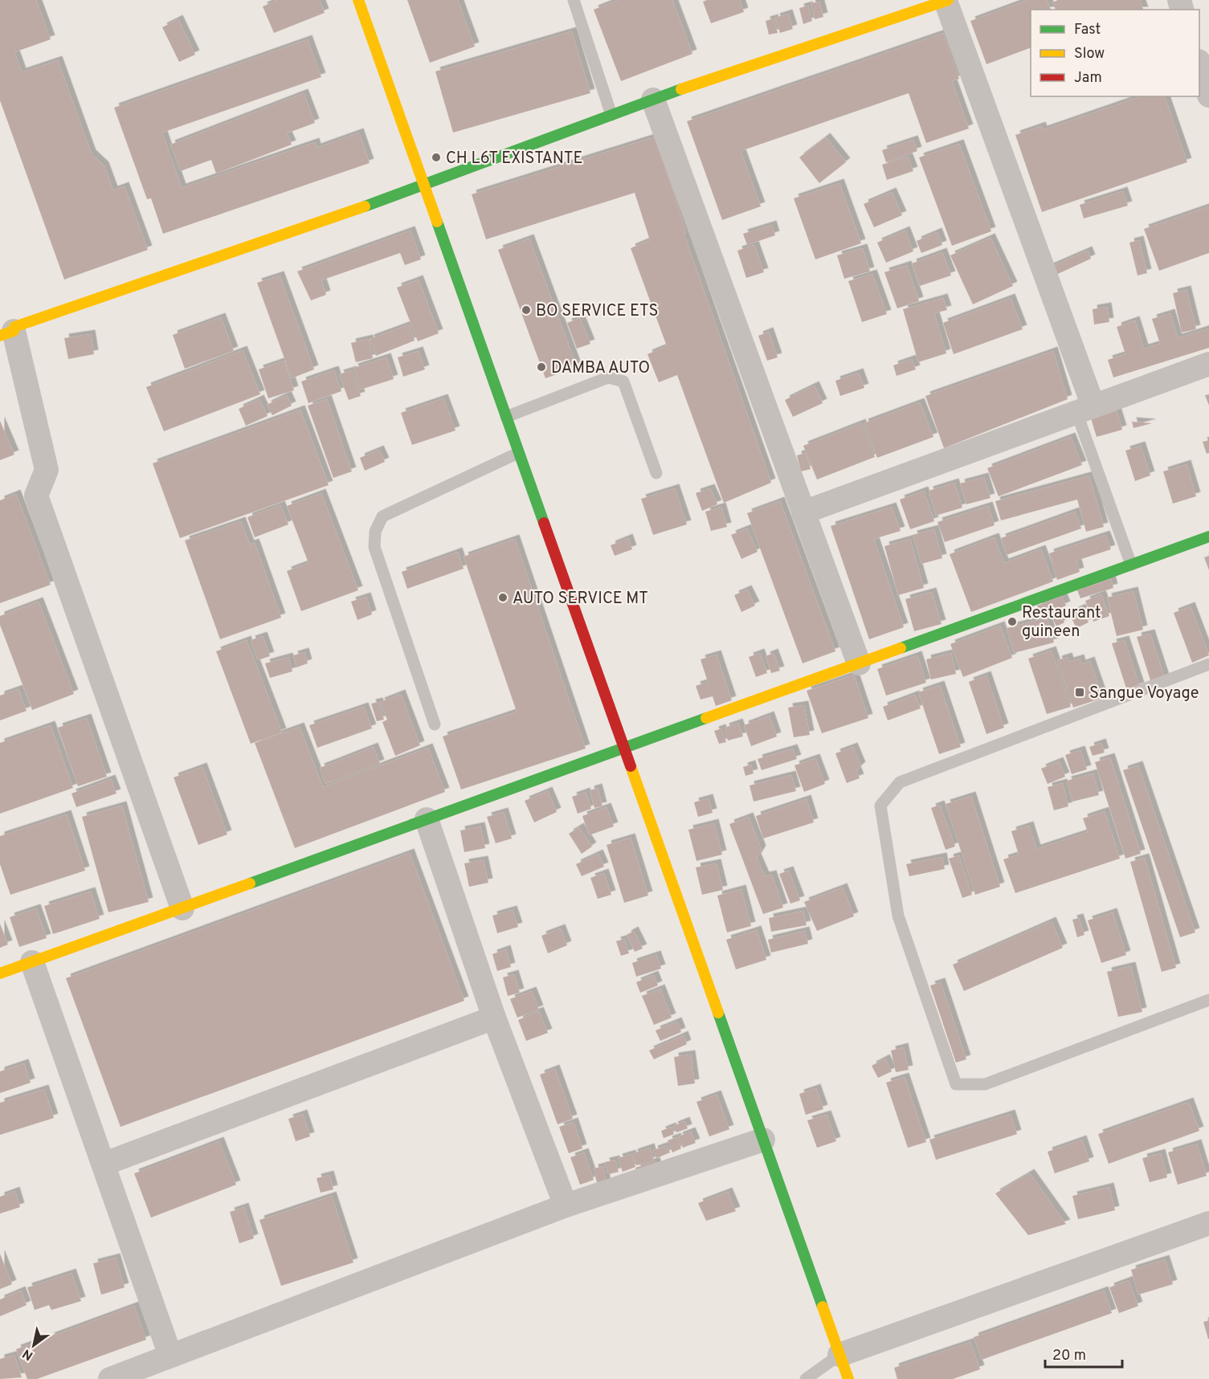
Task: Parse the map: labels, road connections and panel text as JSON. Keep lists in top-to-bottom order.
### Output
{
  "places": {
    "other": [
      "CH L6T EXISTANTE",
      "BO SERVICE ETS",
      "DAMBA AUTO",
      "AUTO SERVICE MT",
      "Restaurant guineen"
    ],
    "transit": ["Sangue Voyage"]
  },
  "legend": ["Fast", "Slow", "Jam"],
  "scale_bar": "20 m",
  "north": "bottom left"
}
